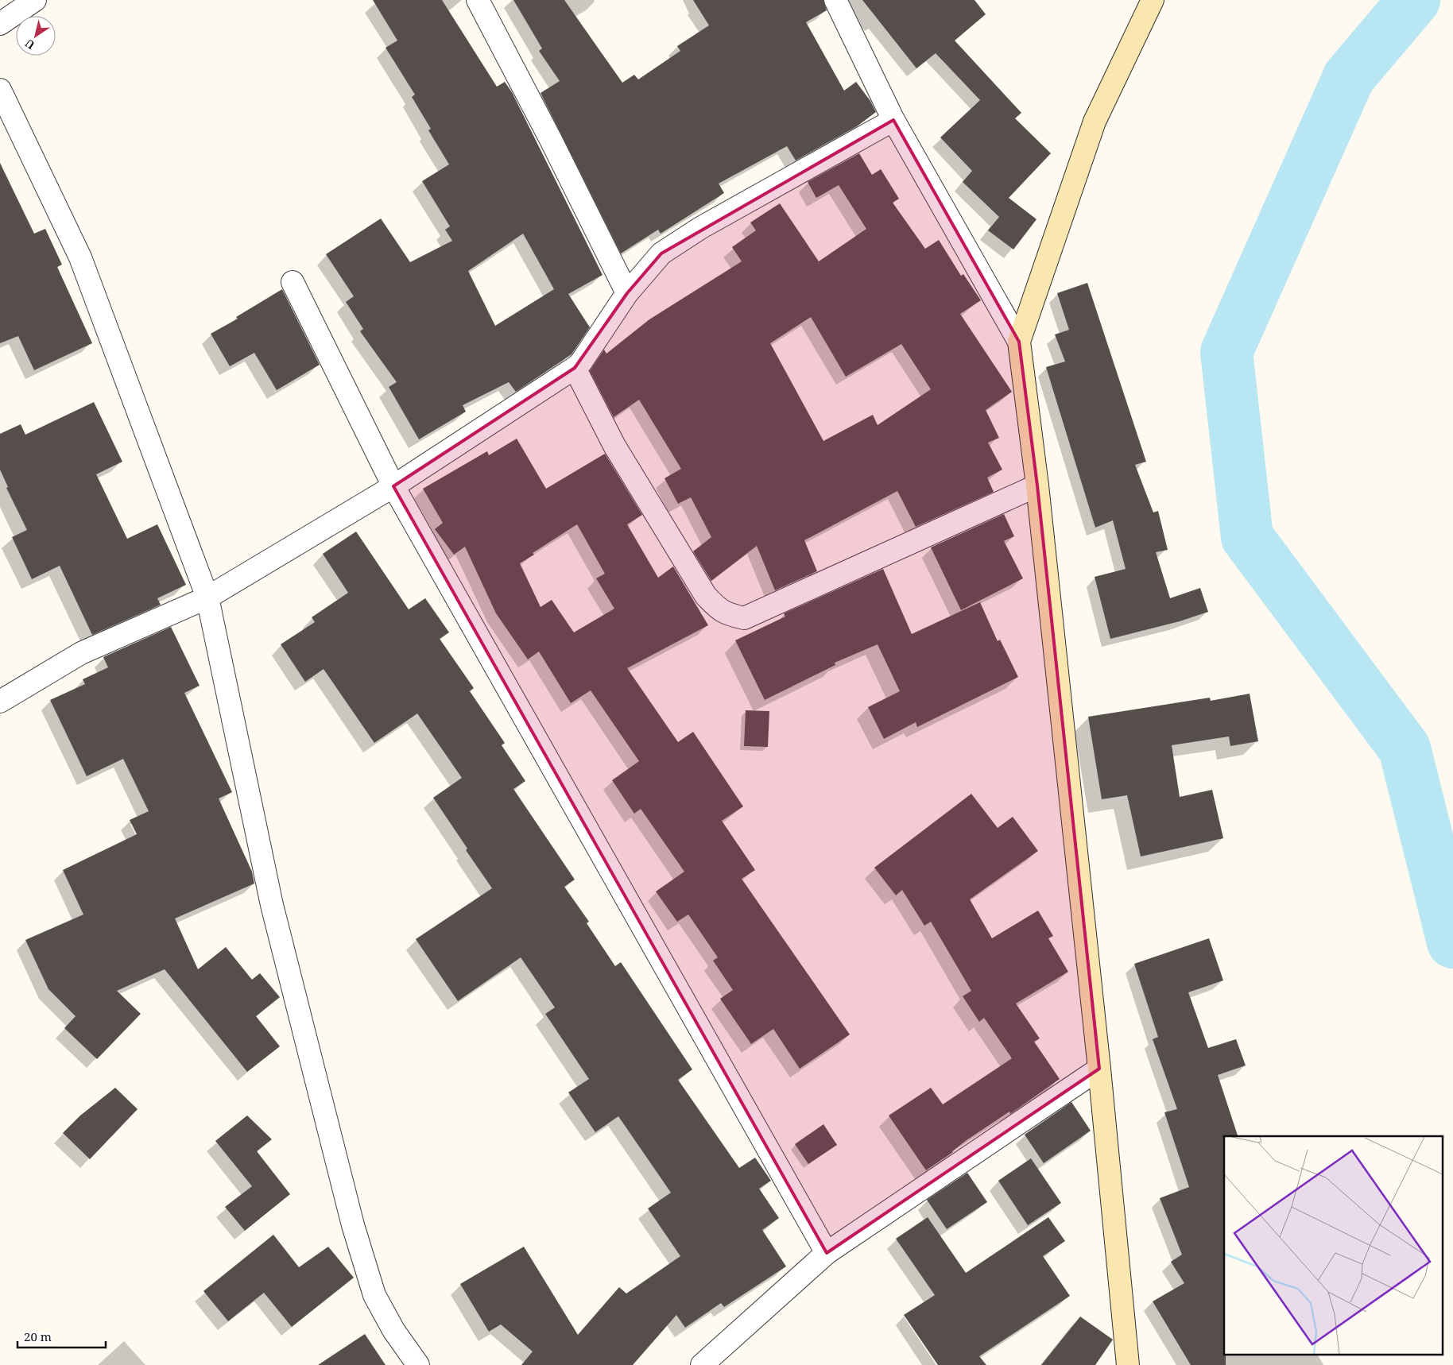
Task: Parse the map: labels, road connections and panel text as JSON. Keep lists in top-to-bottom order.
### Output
{
  "scale_bar": "20 m",
  "north": "bottom left"
}
